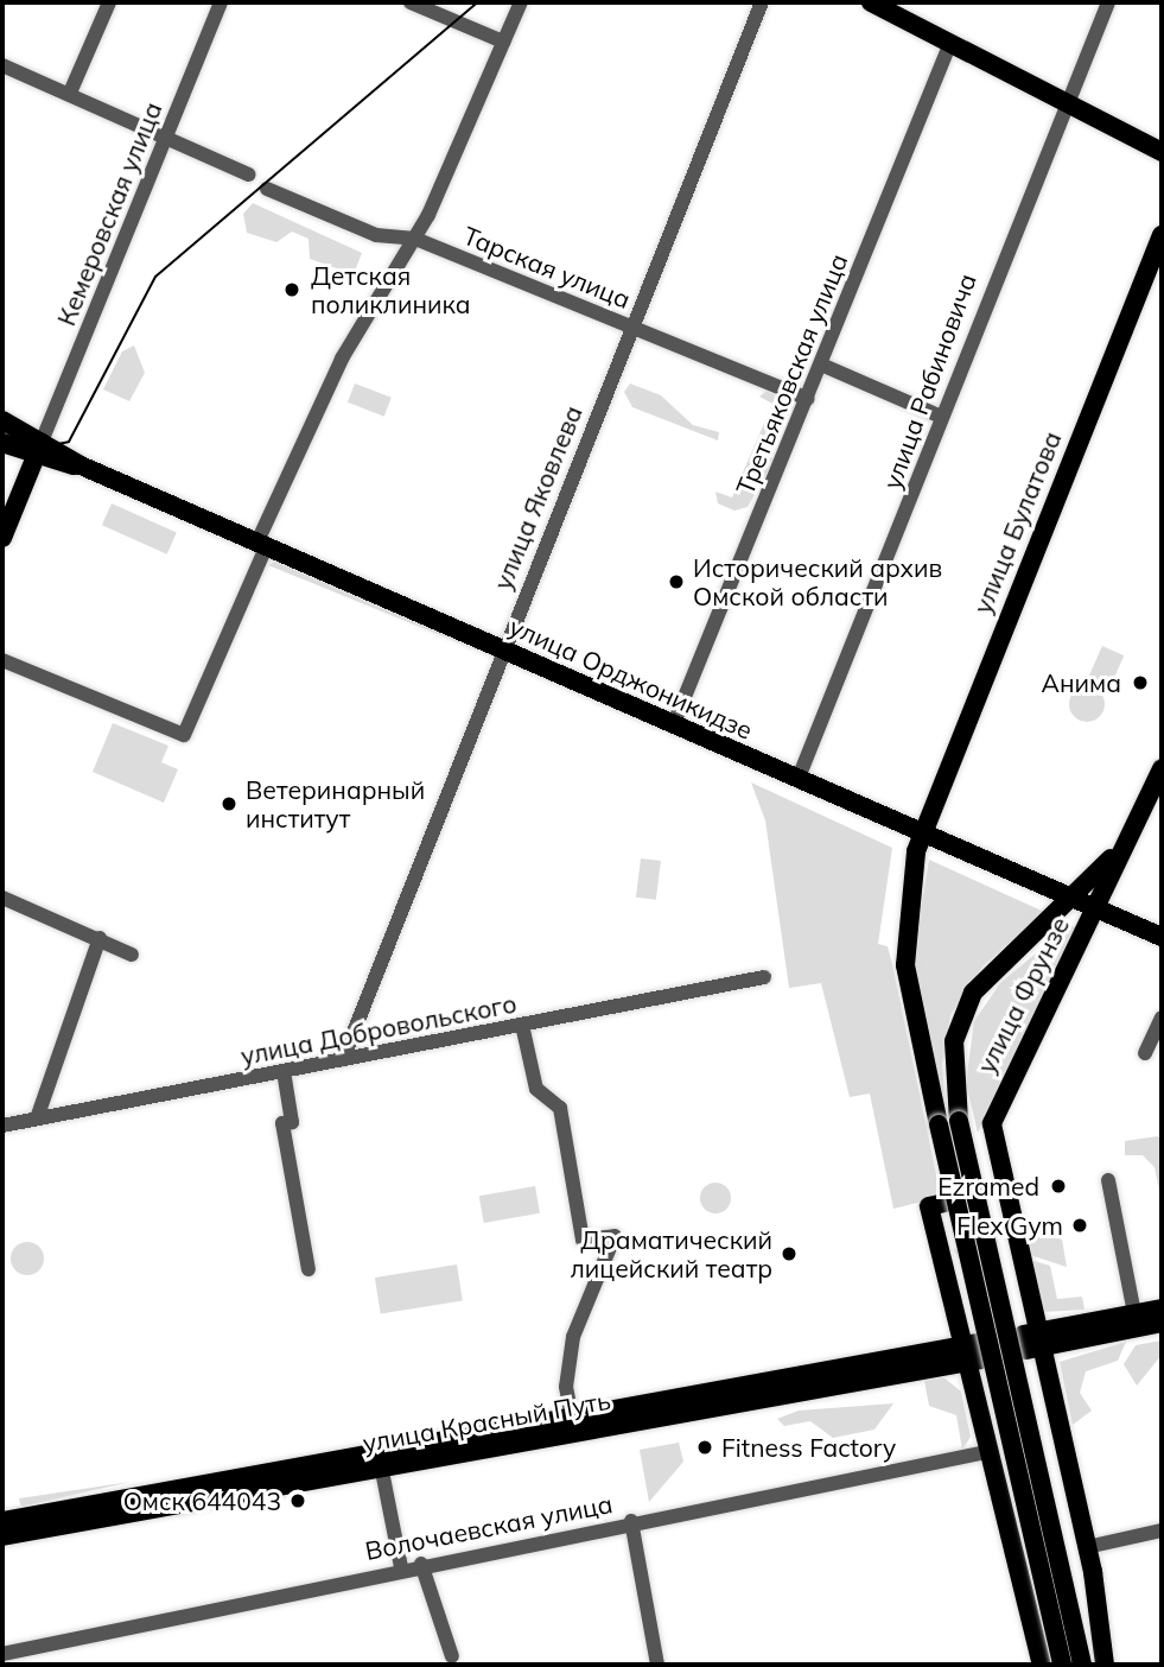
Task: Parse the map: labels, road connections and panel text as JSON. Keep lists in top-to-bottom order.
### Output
{
  "streets": {
    "main road": [
      "Кемеровская улица",
      "улица Булатова",
      "улица Орджоникидзе",
      "улица Фрунзе",
      "улица Красный Путь"
    ],
    "street": [
      "Тарская улица",
      "Третьяковская улица",
      "улица Рабиновича",
      "улица Яковлева",
      "улица Добровольского",
      "Волочаевская улица"
    ]
  },
  "crossings": [
    ["Кемеровская улица", "улица Орджоникидзе"],
    ["Тарская улица", "Третьяковская улица"],
    ["Тарская улица", "улица Яковлева"],
    ["Третьяковская улица", "улица Орджоникидзе"],
    ["улица Рабиновича", "улица Орджоникидзе"],
    ["улица Яковлева", "улица Орджоникидзе"],
    ["улица Яковлева", "улица Добровольского"],
    ["улица Булатова", "улица Орджоникидзе"],
    ["улица Орджоникидзе", "улица Фрунзе"]
  ],
  "places": [
    "Детская поликлиника",
    "Исторический архив Омской области",
    "Анима",
    "Ветеринарный институт",
    "Ezramed",
    "Flex Gym",
    "Драматический лицейский театр",
    "Fitness Factory",
    "Омск 644043"
  ]
}
